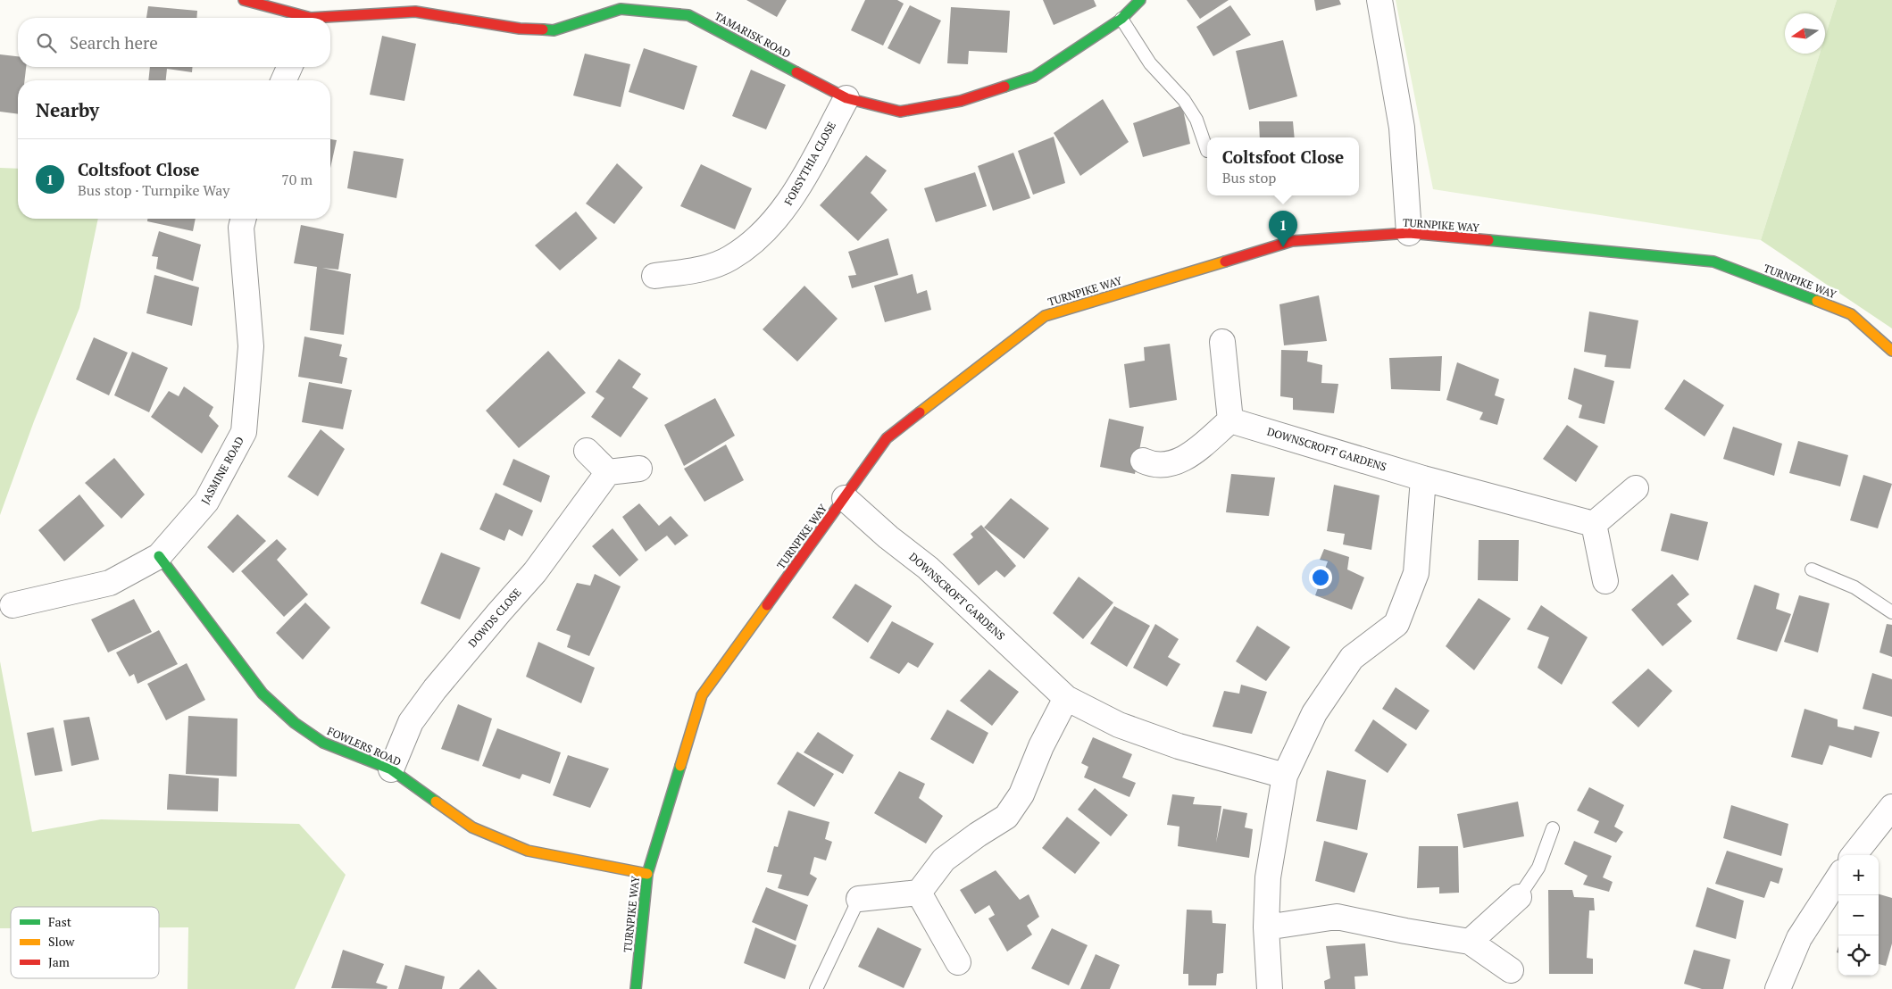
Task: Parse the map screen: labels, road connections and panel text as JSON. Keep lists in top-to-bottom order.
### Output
{
  "streets": {
    "street": [
      "TAMARISK ROAD",
      "FORSYTHIA CLOSE",
      "TURNPIKE WAY",
      "DOWNSCROFT GARDENS",
      "JASMINE ROAD",
      "DOWDS CLOSE",
      "FOWLERS ROAD"
    ]
  },
  "crossings": [
    ["TAMARISK ROAD", "FORSYTHIA CLOSE"],
    ["TURNPIKE WAY", "DOWNSCROFT GARDENS"],
    ["TURNPIKE WAY", "FOWLERS ROAD"],
    ["JASMINE ROAD", "FOWLERS ROAD"],
    ["DOWDS CLOSE", "FOWLERS ROAD"]
  ],
  "legend": ["Fast", "Slow", "Jam"],
  "north": "left",
  "page": {
    "search": "Search here",
    "heading": "Nearby",
    "popup": ["Coltsfoot Close", "Bus stop"],
    "list": [
      {
        "mark": "1",
        "name": "Coltsfoot Close",
        "note": "Bus stop · Turnpike Way",
        "value": "70 m"
      }
    ],
    "pins": "1",
    "map_buttons": ["+", "−"]
  }
}
